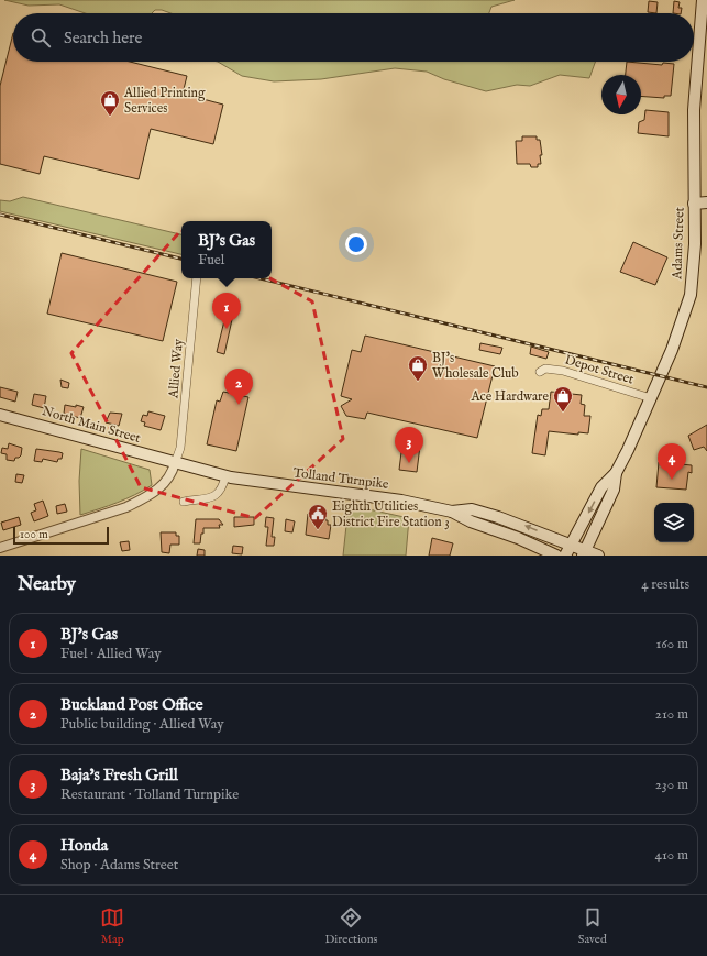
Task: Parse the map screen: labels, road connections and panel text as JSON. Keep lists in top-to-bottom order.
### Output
{
  "streets": {
    "main road": ["Adams Street", "North Main Street", "Tolland Turnpike"],
    "street": ["Allied Way", "Depot Street"]
  },
  "crossings": [
    ["Adams Street", "Depot Street"],
    ["Adams Street", "Tolland Turnpike"],
    ["Allied Way", "North Main Street"],
    ["Allied Way", "Tolland Turnpike"],
    ["North Main Street", "Tolland Turnpike"]
  ],
  "places": {
    "shop": ["Allied Printing Services", "BJ's Wholesale Club", "Ace Hardware"],
    "public building": ["Eighth Utilities District Fire Station 3"]
  },
  "scale_bar": "100 m",
  "north": "bottom",
  "page": {
    "search": "Search here",
    "popup": ["BJ's Gas", "Fuel"],
    "pins": [
      "1",
      "2",
      "3",
      "4"
    ],
    "scale": "100 m",
    "heading": ["Nearby", "4 results"],
    "list": [
      {
        "mark": "1",
        "name": "BJ's Gas",
        "note": "Fuel · Allied Way",
        "value": "160 m"
      },
      {
        "mark": "2",
        "name": "Buckland Post Office",
        "note": "Public building · Allied Way",
        "value": "210 m"
      },
      {
        "mark": "3",
        "name": "Baja's Fresh Grill",
        "note": "Restaurant · Tolland Turnpike",
        "value": "230 m"
      },
      {
        "mark": "4",
        "name": "Honda",
        "note": "Shop · Adams Street",
        "value": "410 m"
      }
    ],
    "nav": ["Map", "Directions", "Saved"]
  }
}
